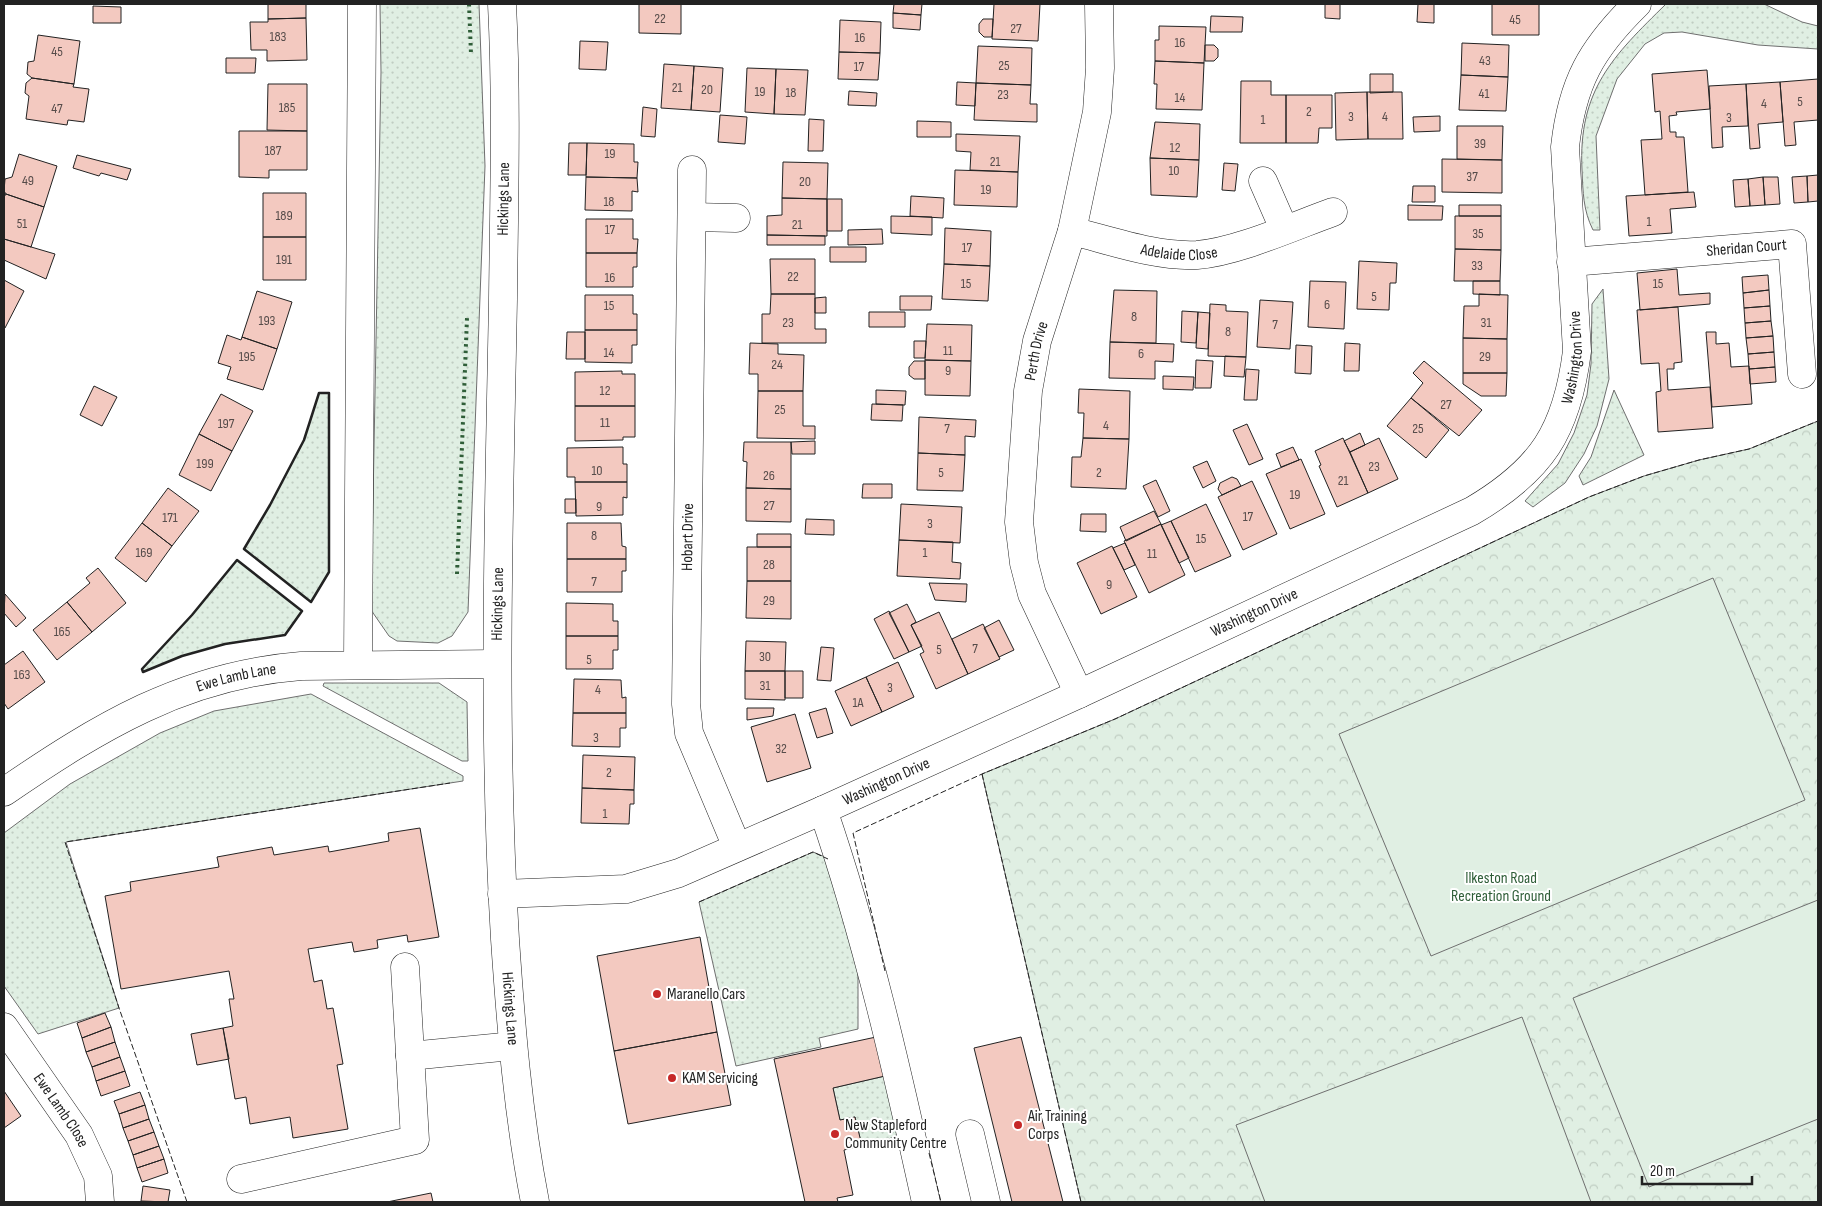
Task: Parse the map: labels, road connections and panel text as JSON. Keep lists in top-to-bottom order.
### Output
{
  "streets": {
    "street": [
      "Hickings Lane",
      "Adelaide Close",
      "Sheridan Court",
      "Perth Drive",
      "Washington Drive",
      "Hobart Drive",
      "Ewe Lamb Lane",
      "Ewe Lamb Close"
    ]
  },
  "crossings": [
    ["Hickings Lane", "Washington Drive"],
    ["Hickings Lane", "Ewe Lamb Lane"],
    ["Adelaide Close", "Perth Drive"],
    ["Sheridan Court", "Washington Drive"],
    ["Perth Drive", "Washington Drive"],
    ["Washington Drive", "Hobart Drive"]
  ],
  "parks": ["Ilkeston Road Recreation Ground"],
  "places": [
    "Maranello Cars",
    "KAM Servicing",
    "Air Training Corps",
    "New Stapleford Community Centre"
  ],
  "house_numbers": [
    "22",
    "45",
    "27",
    "183",
    "16",
    "16",
    "45",
    "43",
    "25",
    "17",
    "21",
    "20",
    "19",
    "18",
    "41",
    "23",
    "14",
    "5",
    "4",
    "185",
    "47",
    "2",
    "3",
    "4",
    "3",
    "1",
    "39",
    "12",
    "187",
    "19",
    "21",
    "10",
    "37",
    "49",
    "20",
    "19",
    "18",
    "189",
    "1",
    "51",
    "21",
    "17",
    "35",
    "17",
    "191",
    "33",
    "22",
    "16",
    "15",
    "15",
    "5",
    "6",
    "15",
    "8",
    "193",
    "23",
    "31",
    "7",
    "8",
    "11",
    "14",
    "6",
    "195",
    "29",
    "24",
    "9",
    "12",
    "27",
    "25",
    "11",
    "197",
    "4",
    "7",
    "25",
    "199",
    "23",
    "10",
    "5",
    "2",
    "26",
    "21",
    "19",
    "27",
    "9",
    "17",
    "171",
    "3",
    "8",
    "15",
    "169",
    "1",
    "11",
    "28",
    "7",
    "9",
    "29",
    "165",
    "7",
    "5",
    "30",
    "5",
    "163",
    "31",
    "3",
    "4",
    "1A",
    "3",
    "32",
    "2",
    "1"
  ],
  "scale_bar": "20 m"
}
